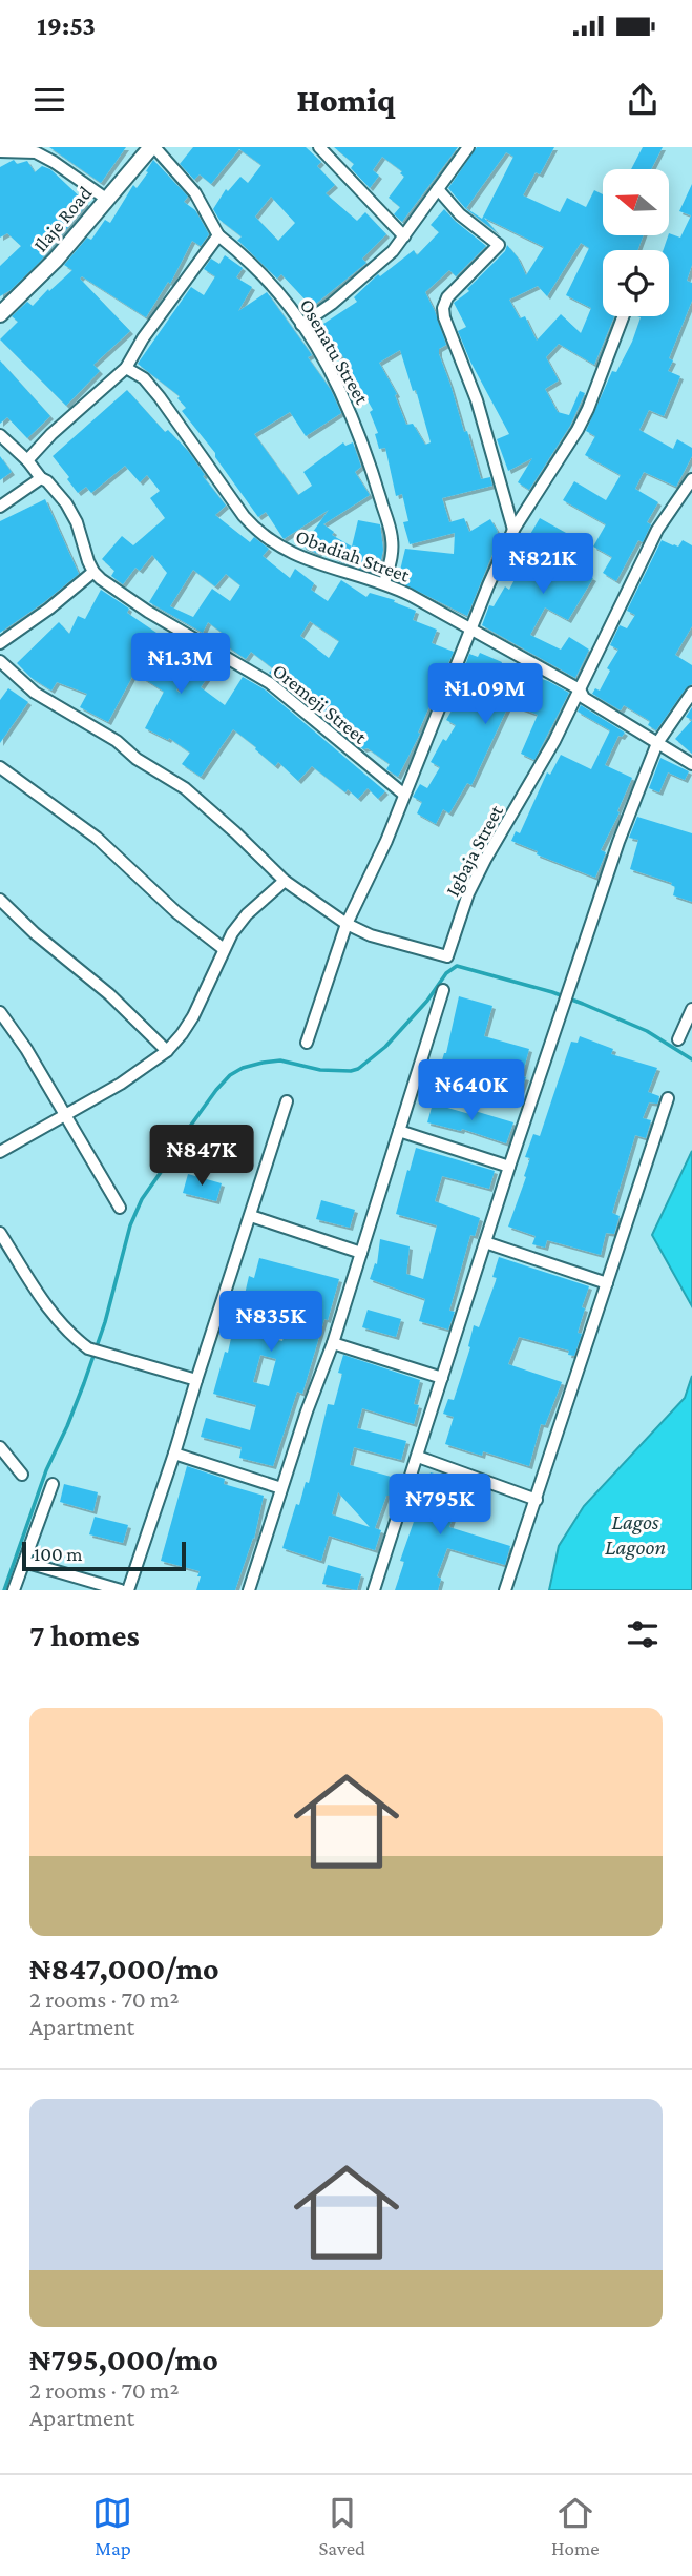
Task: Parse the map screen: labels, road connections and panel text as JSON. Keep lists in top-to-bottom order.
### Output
{
  "streets": {
    "street": [
      "Ilaje Road",
      "Osenatu Street",
      "Obadiah Street",
      "Oremeji Street",
      "Igbaja Street"
    ]
  },
  "crossings": [
    ["Ilaje Road", "Osenatu Street"],
    ["Osenatu Street", "Obadiah Street"],
    ["Obadiah Street", "Igbaja Street"]
  ],
  "water": ["Lagos Lagoon"],
  "scale_bar": "100 m",
  "north": "left",
  "page": {
    "status": "19:53",
    "header": "Homiq",
    "price": [
      "₦821K",
      "₦1.3M",
      "₦1.09M",
      "₦640K",
      "₦847K",
      "₦835K",
      "₦795K"
    ],
    "scale": "100 m",
    "heading": "7 homes",
    "list": [
      {
        "name": "₦847,000/mo",
        "note": "2 rooms · 70 m² · Apartment"
      },
      {
        "name": "₦795,000/mo",
        "note": "2 rooms · 70 m² · Apartment"
      }
    ],
    "tabs": ["Map", "Saved", "Home"]
  }
}
